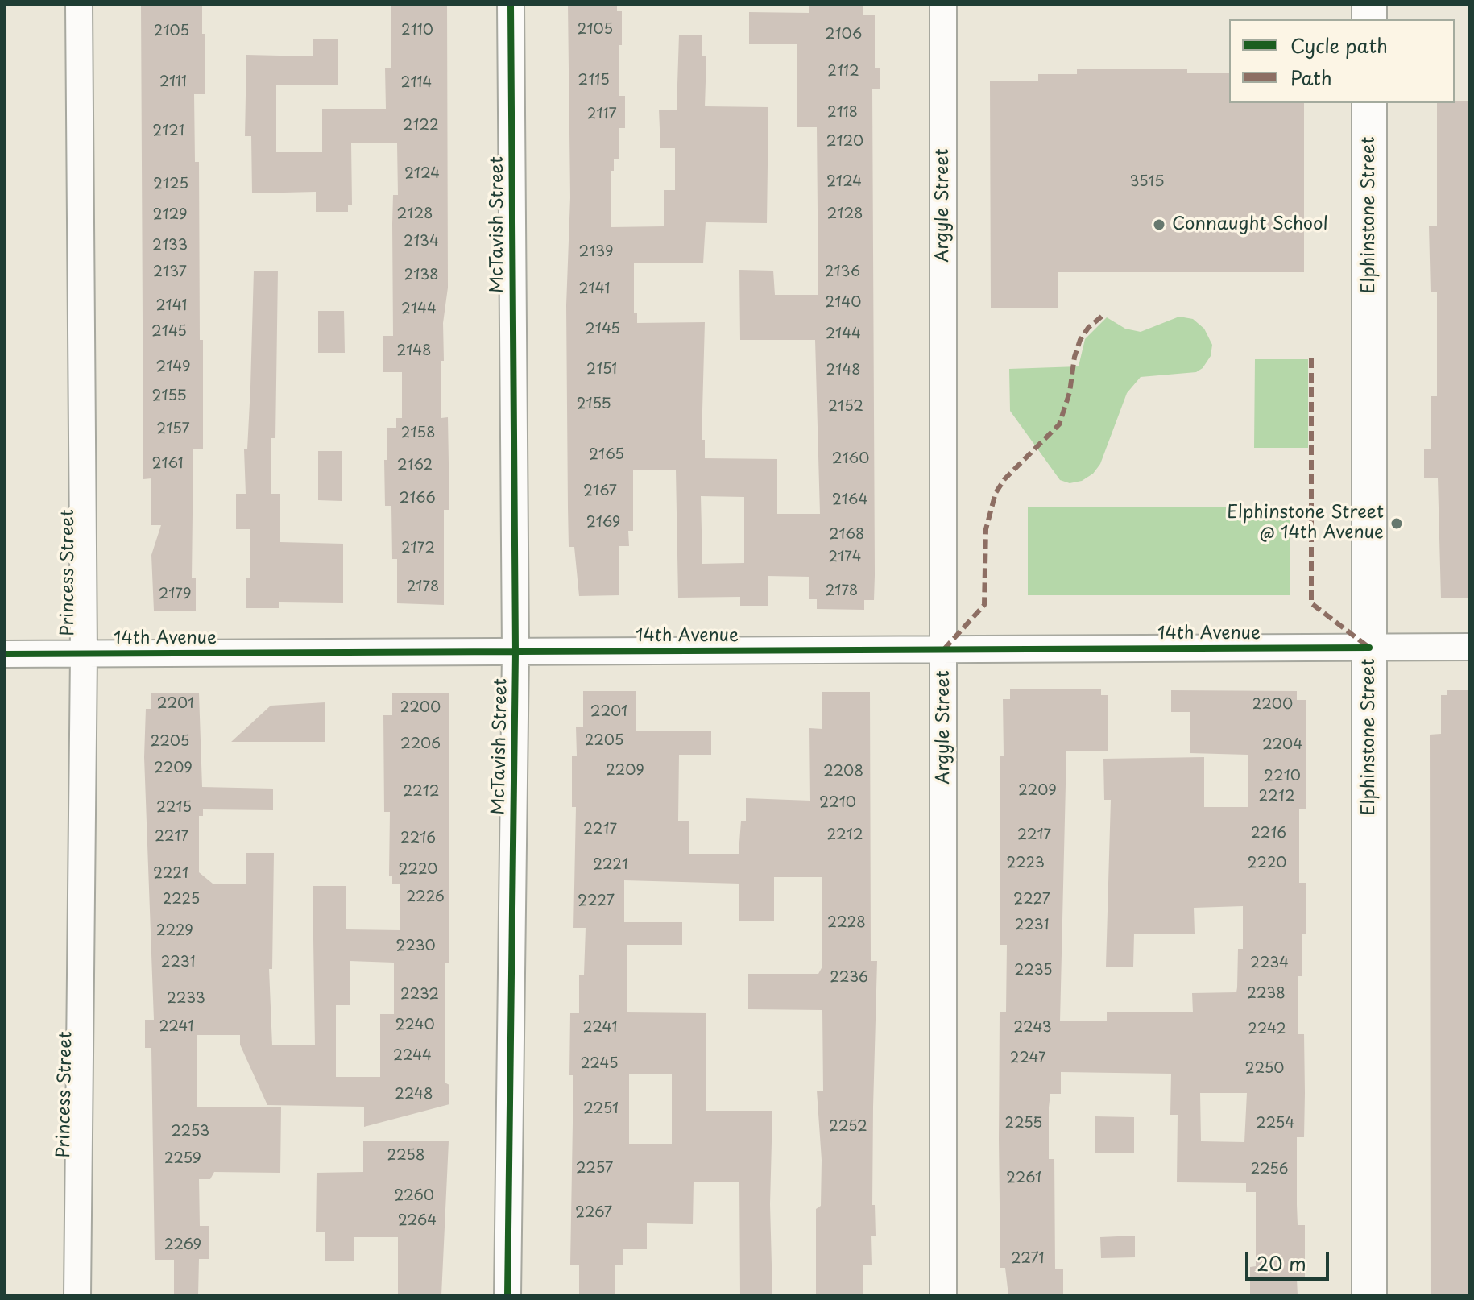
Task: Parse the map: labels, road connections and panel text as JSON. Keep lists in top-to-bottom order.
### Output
{
  "streets": {
    "street": [
      "Argyle Street",
      "Elphinstone Street",
      "McTavish Street",
      "Princess Street",
      "14th Avenue"
    ]
  },
  "crossings": [
    ["Argyle Street", "14th Avenue"],
    ["Elphinstone Street", "14th Avenue"],
    ["McTavish Street", "14th Avenue"],
    ["Princess Street", "14th Avenue"]
  ],
  "places": ["Connaught School", "Elphinstone Street @ 14th Avenue"],
  "house_numbers": [
    "2105",
    "2110",
    "2105",
    "2106",
    "2112",
    "2115",
    "2111",
    "2114",
    "2118",
    "2117",
    "2122",
    "2121",
    "2120",
    "2124",
    "2124",
    "3515",
    "2125",
    "2128",
    "2128",
    "2129",
    "2134",
    "2133",
    "2139",
    "2137",
    "2136",
    "2138",
    "2141",
    "2140",
    "2141",
    "2144",
    "2145",
    "2145",
    "2144",
    "2148",
    "2149",
    "2151",
    "2148",
    "2155",
    "2155",
    "2152",
    "2157",
    "2158",
    "2165",
    "2160",
    "2161",
    "2162",
    "2167",
    "2166",
    "2164",
    "2169",
    "2168",
    "2172",
    "2174",
    "2178",
    "2178",
    "2179",
    "2201",
    "2200",
    "2200",
    "2201",
    "2205",
    "2205",
    "2206",
    "2204",
    "2209",
    "2209",
    "2208",
    "2210",
    "2209",
    "2212",
    "2212",
    "2210",
    "2215",
    "2217",
    "2216",
    "2212",
    "2217",
    "2217",
    "2216",
    "2223",
    "2220",
    "2221",
    "2220",
    "2221",
    "2226",
    "2225",
    "2227",
    "2227",
    "2228",
    "2231",
    "2229",
    "2230",
    "2231",
    "2234",
    "2235",
    "2236",
    "2238",
    "2232",
    "2233",
    "2240",
    "2241",
    "2241",
    "2243",
    "2242",
    "2244",
    "2247",
    "2245",
    "2250",
    "2248",
    "2251",
    "2255",
    "2254",
    "2252",
    "2253",
    "2258",
    "2259",
    "2257",
    "2256",
    "2261",
    "2260",
    "2267",
    "2264",
    "2269",
    "2271"
  ],
  "legend": ["Cycle path", "Path"],
  "scale_bar": "20 m"
}
